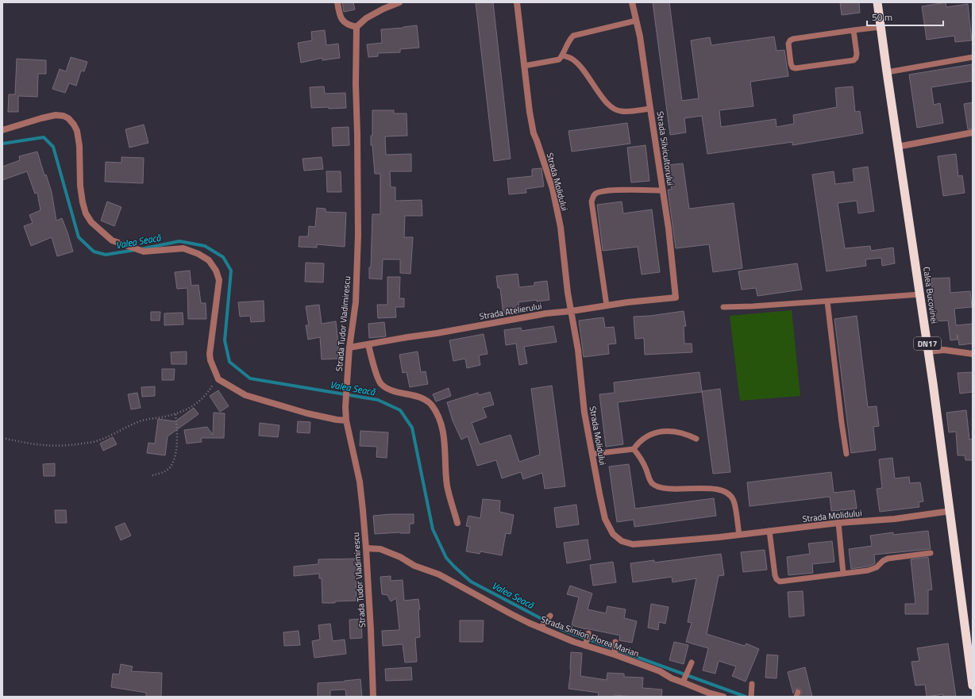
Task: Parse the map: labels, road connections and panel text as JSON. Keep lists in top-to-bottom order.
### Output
{
  "streets": {
    "highway": ["Calea Bucovinei", "DN17"],
    "street": [
      "Strada Silvicultorului",
      "Strada Molidului",
      "Strada Atelierului",
      "Strada Tudor Vladimirescu",
      "Strada Simion Florea Marian"
    ]
  },
  "crossings": [
    ["Strada Silvicultorului", "Strada Atelierului"],
    ["Strada Molidului", "Calea Bucovinei"],
    ["Strada Molidului", "Strada Atelierului"],
    ["Strada Atelierului", "Strada Tudor Vladimirescu"],
    ["Strada Tudor Vladimirescu", "Strada Simion Florea Marian"]
  ],
  "water": ["Valea Seacă"],
  "scale_bar": "50 m"
}
